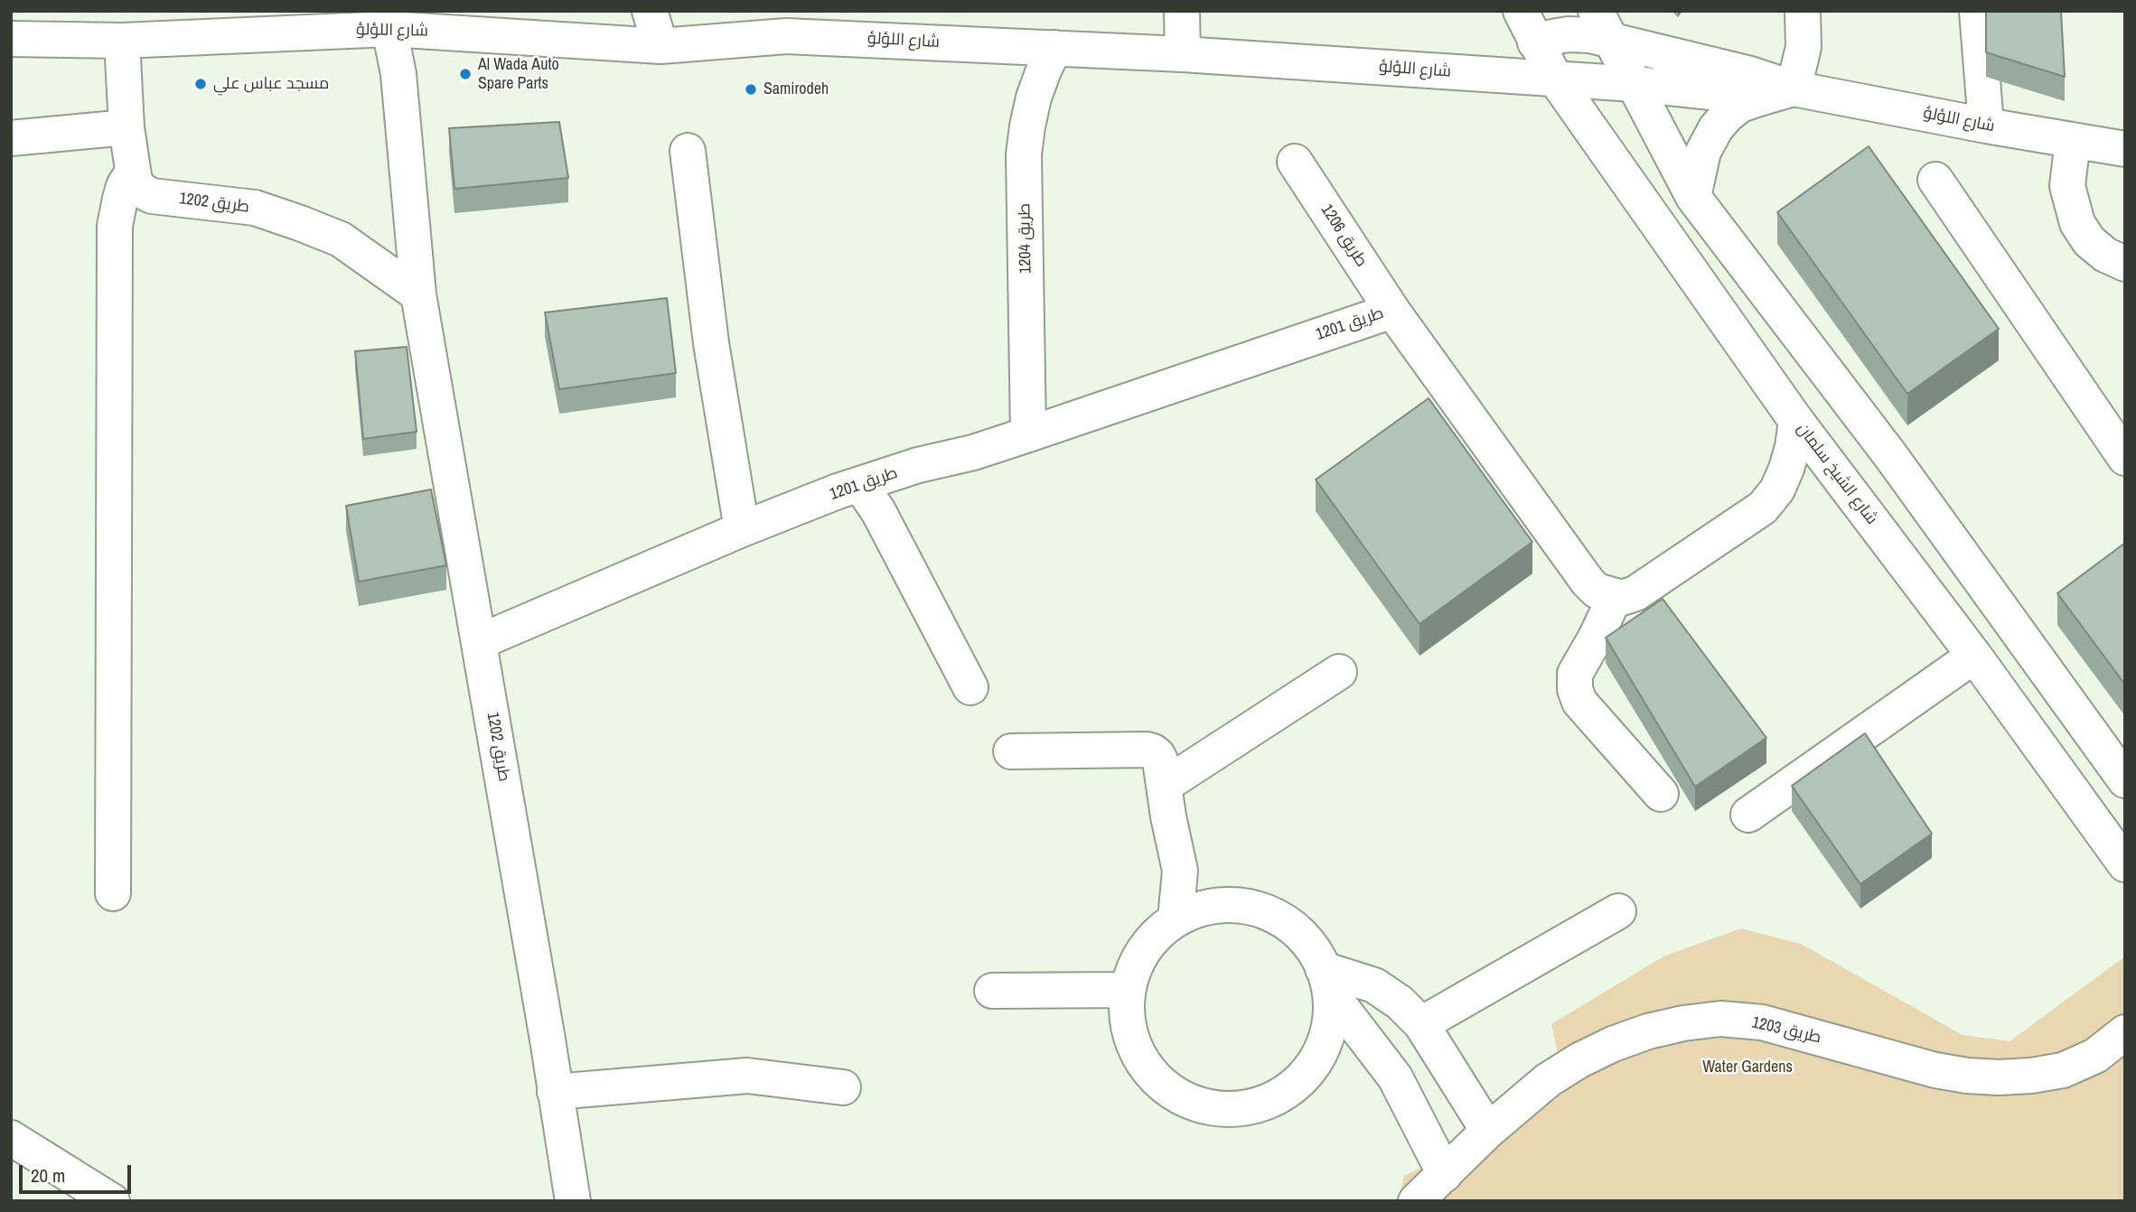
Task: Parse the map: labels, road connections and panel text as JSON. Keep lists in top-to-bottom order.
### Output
{
  "streets": {
    "street": [
      "شارع اللؤلؤ",
      "طريق 1202",
      "طريق 1206",
      "طريق 1204",
      "طريق 1201",
      "شارع الشيخ سلمان",
      "طريق 1203"
    ]
  },
  "crossings": [
    ["شارع اللؤلؤ", "طريق 1202"],
    ["شارع اللؤلؤ", "طريق 1204"],
    ["شارع اللؤلؤ", "شارع الشيخ سلمان"],
    ["طريق 1202", "طريق 1201"],
    ["طريق 1206", "طريق 1201"],
    ["طريق 1204", "طريق 1201"]
  ],
  "parks": ["Water Gardens"],
  "places": ["Al Wada Auto Spare Parts", "مسجد عباس علي", "Samirodeh"],
  "scale_bar": "20 m"
}
